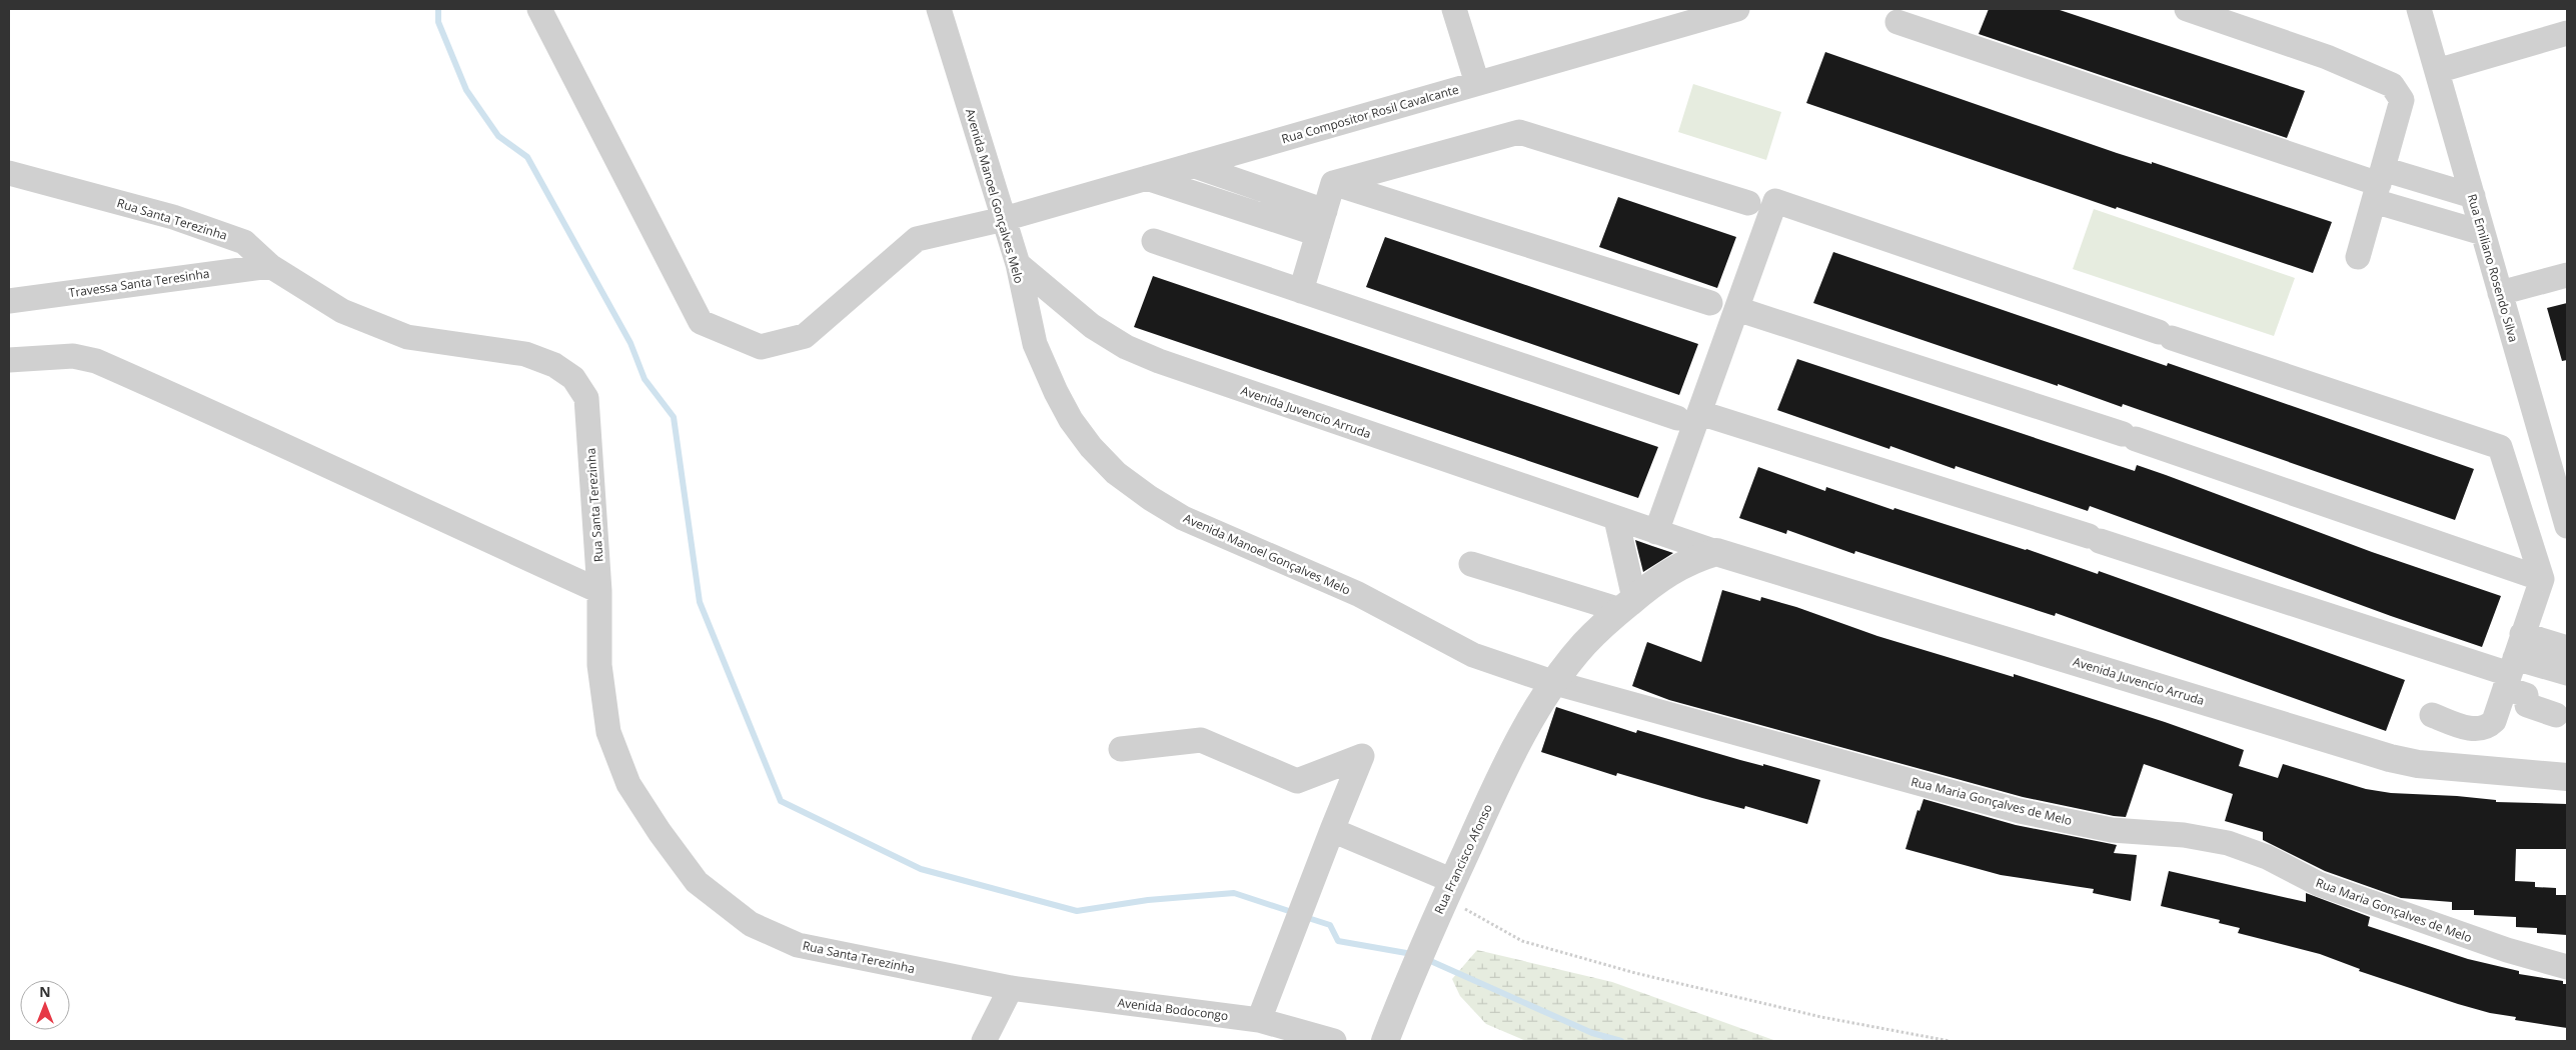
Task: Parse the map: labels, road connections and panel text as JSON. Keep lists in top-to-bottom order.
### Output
{
  "streets": {
    "street": [
      "Rua Compositor Rosil Cavalcante",
      "Avenida Manoel Gonçalves Melo",
      "Rua Santa Terezinha",
      "Rua Emiliano Rosendo Silva",
      "Travessa Santa Teresinha",
      "Avenida Juvencio Arruda",
      "Rua Maria Gonçalves de Melo",
      "Rua Francisco Afonso",
      "Avenida Bodocongo"
    ]
  },
  "crossings": [
    ["Rua Compositor Rosil Cavalcante", "Avenida Manoel Gonçalves Melo"],
    ["Avenida Manoel Gonçalves Melo", "Avenida Juvencio Arruda"],
    ["Avenida Manoel Gonçalves Melo", "Rua Maria Gonçalves de Melo"],
    ["Avenida Manoel Gonçalves Melo", "Rua Francisco Afonso"],
    ["Rua Santa Terezinha", "Travessa Santa Teresinha"],
    ["Rua Santa Terezinha", "Avenida Bodocongo"],
    ["Avenida Juvencio Arruda", "Rua Francisco Afonso"],
    ["Rua Maria Gonçalves de Melo", "Rua Francisco Afonso"]
  ],
  "north": "top"
}
